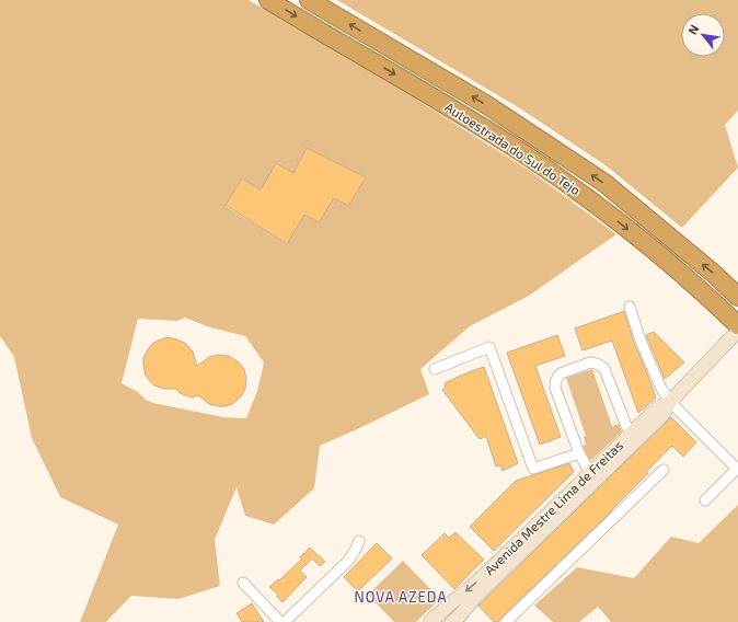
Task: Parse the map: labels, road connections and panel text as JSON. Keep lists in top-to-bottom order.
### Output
{
  "streets": {
    "highway": ["Autoestrada do Sul do Tejo"],
    "main road": ["Avenida Mestre Lima de Freitas"]
  },
  "crossings": [
    ["Autoestrada do Sul do Tejo", "Avenida Mestre Lima de Freitas"]
  ],
  "districts": ["NOVA AZEDA"],
  "north": "top left"
}
